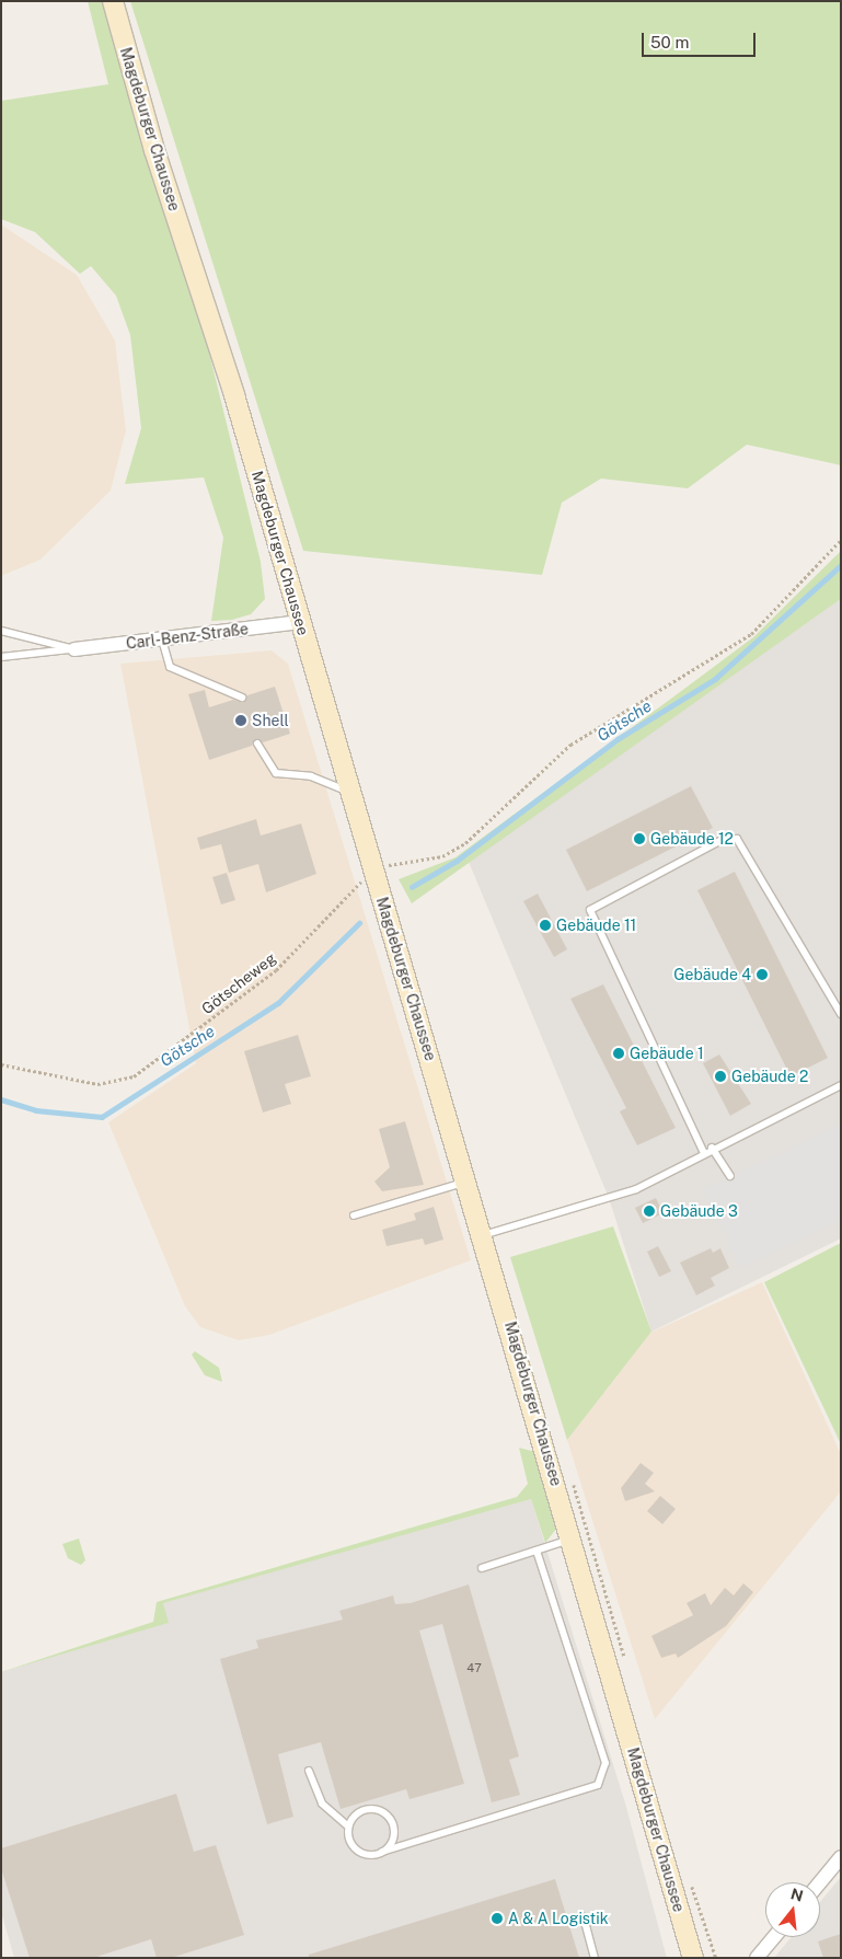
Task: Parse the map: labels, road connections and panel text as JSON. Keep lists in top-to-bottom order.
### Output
{
  "streets": {
    "main road": ["Magdeburger Chaussee"],
    "street": ["Carl-Benz-Straße"],
    "path": ["Götscheweg"]
  },
  "crossings": [
    ["Magdeburger Chaussee", "Carl-Benz-Straße"],
    ["Magdeburger Chaussee", "Götscheweg"]
  ],
  "water": ["Götsche"],
  "places": [
    "Shell",
    "Gebäude 12",
    "Gebäude 11",
    "Gebäude 4",
    "Gebäude 1",
    "Gebäude 2",
    "Gebäude 3",
    "A & A Logistik"
  ],
  "house_numbers": ["47"],
  "scale_bar": "50 m",
  "north": "top"
}
